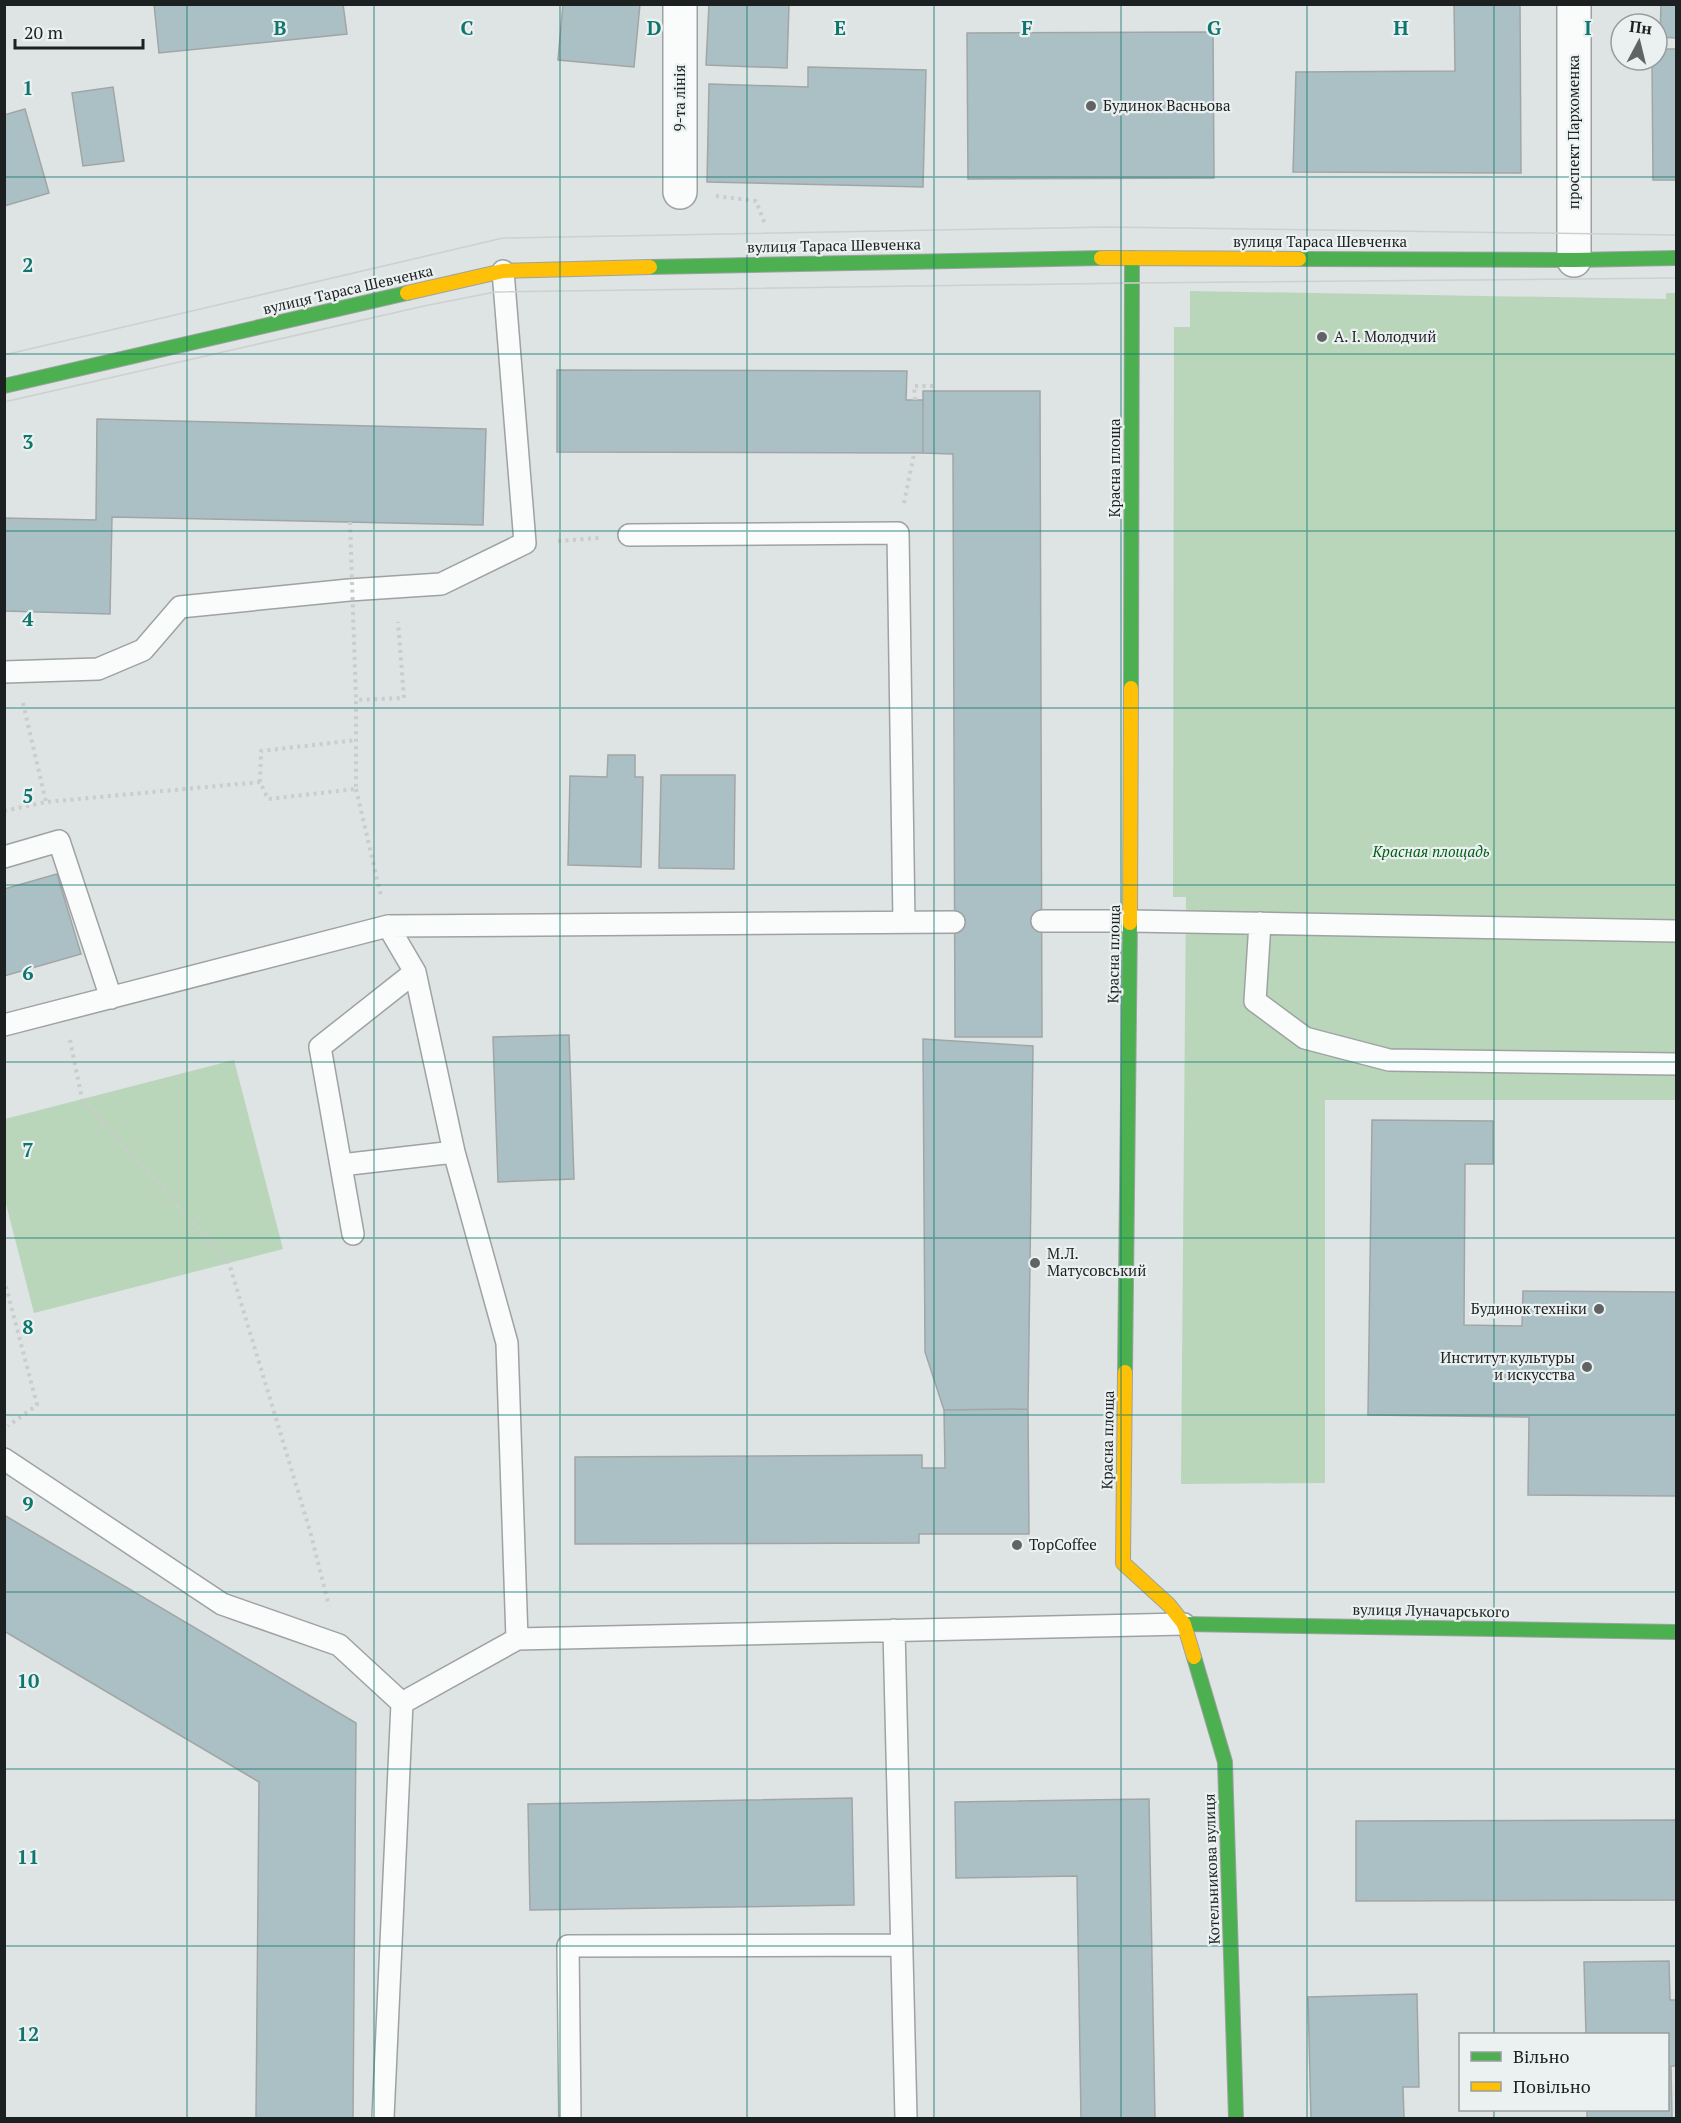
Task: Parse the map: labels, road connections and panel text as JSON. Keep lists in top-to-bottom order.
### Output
{
  "streets": {
    "street": [
      "9-та лінія",
      "проспект Пархоменка",
      "вулиця Тараса Шевченка",
      "Красна площа",
      "вулиця Луначарського",
      "Котельникова вулиця"
    ]
  },
  "crossings": [
    ["проспект Пархоменка", "вулиця Тараса Шевченка"],
    ["вулиця Тараса Шевченка", "Красна площа"],
    ["Красна площа", "вулиця Луначарського"],
    ["Красна площа", "Котельникова вулиця"],
    ["вулиця Луначарського", "Котельникова вулиця"]
  ],
  "parks": ["Красная площадь"],
  "places": [
    "Будинок Васньова",
    "А. І. Молодчий",
    "М.Л. Матусовський",
    "Будинок техніки",
    "Институт культуры и искусства",
    "TopCoffee"
  ],
  "legend": ["Вільно", "Повільно"],
  "scale_bar": "20 m",
  "north": "top",
  "grid": {
    "columns": [
      "B",
      "C",
      "D",
      "E",
      "F",
      "G",
      "H",
      "I"
    ],
    "rows": [
      "1",
      "2",
      "3",
      "4",
      "5",
      "6",
      "7",
      "8",
      "9",
      "10",
      "11",
      "12"
    ]
  }
}
